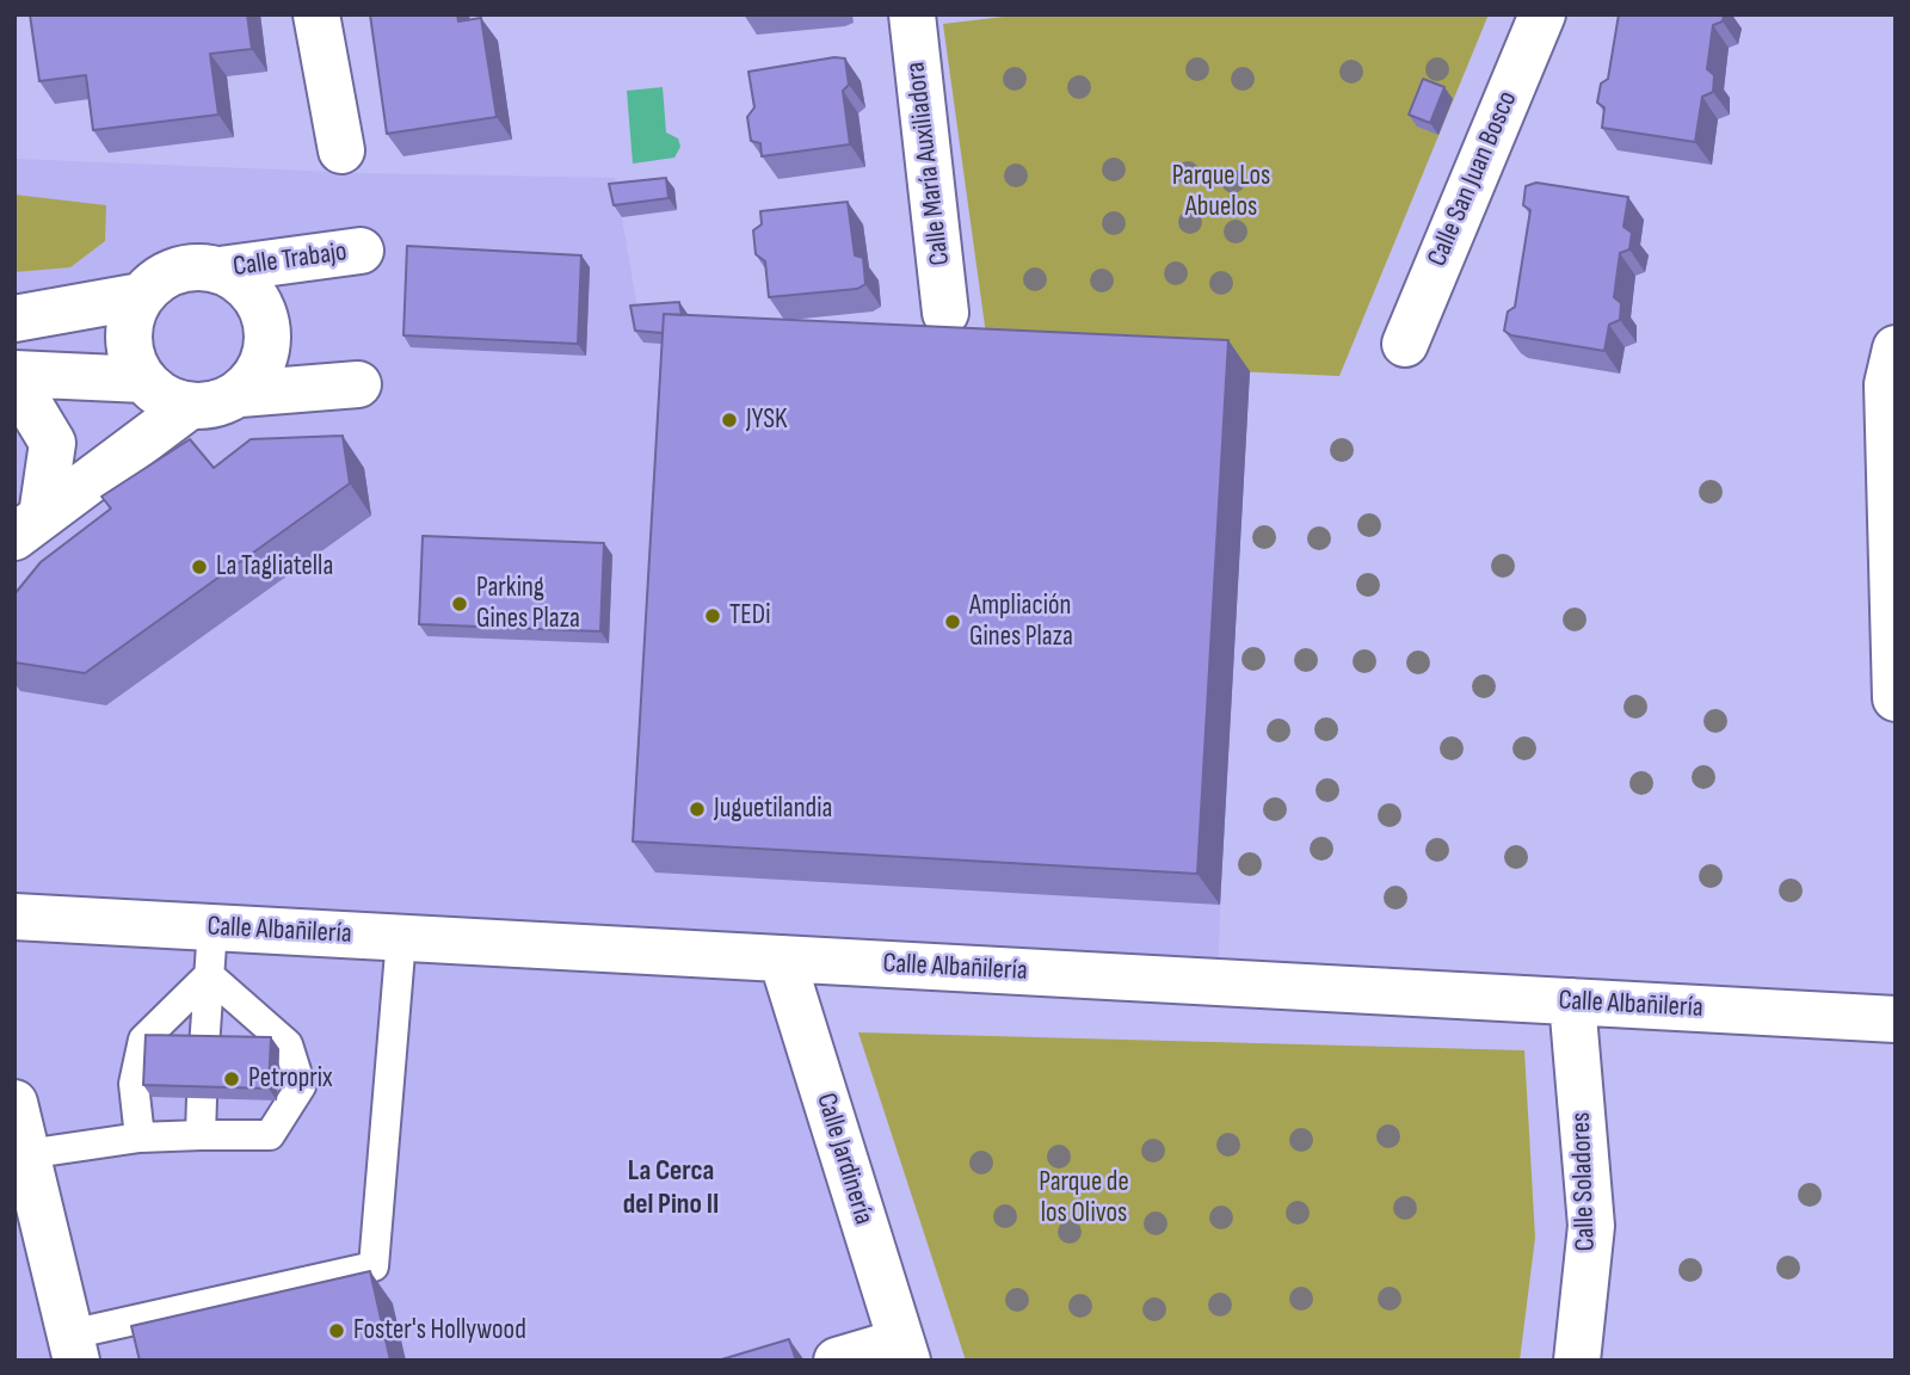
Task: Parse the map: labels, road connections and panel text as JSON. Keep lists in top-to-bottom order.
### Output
{
  "streets": {
    "street": [
      "Calle María Auxiliadora",
      "Calle San Juan Bosco",
      "Calle Trabajo",
      "Calle Albañilería",
      "Calle Jardinería",
      "Calle Soladores"
    ]
  },
  "crossings": [
    ["Calle Albañilería", "Calle Jardinería"],
    ["Calle Albañilería", "Calle Soladores"]
  ],
  "districts": ["La Cerca del Pino II"],
  "parks": ["Parque Los Abuelos", "Parque de los Olivos"],
  "places": [
    "JYSK",
    "La Tagliatella",
    "Parking Gines Plaza",
    "TEDi",
    "Ampliación Gines Plaza",
    "Juguetilandia",
    "Petroprix",
    "Foster's Hollywood"
  ]
}
